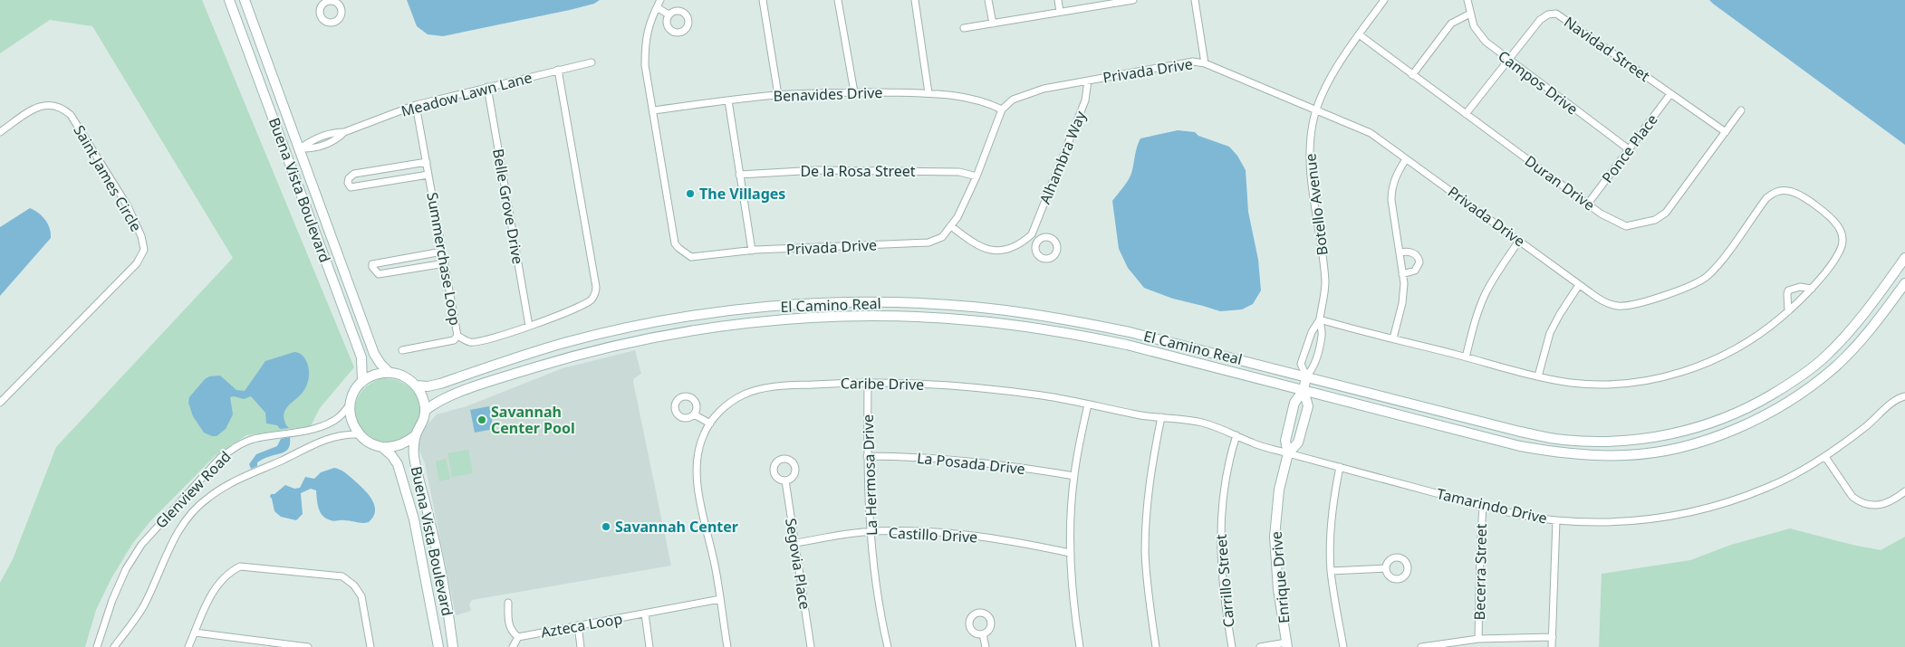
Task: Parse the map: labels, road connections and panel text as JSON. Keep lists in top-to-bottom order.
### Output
{
  "streets": {
    "main road": ["Buena Vista Boulevard", "El Camino Real", "Enrique Drive"],
    "street": [
      "Navidad Street",
      "Privada Drive",
      "Campos Drive",
      "Meadow Lawn Lane",
      "Benavides Drive",
      "Ponce Place",
      "Alhambra Way",
      "De la Rosa Street",
      "Saint James Circle",
      "Duran Drive",
      "Botello Avenue",
      "Belle Grove Drive",
      "Summerchase Loop",
      "Caribe Drive",
      "La Posada Drive",
      "La Hermosa Drive",
      "Glenview Road",
      "Tamarindo Drive",
      "Castillo Drive",
      "Segovia Place",
      "Becerra Street",
      "Carrillo Street",
      "Azteca Loop"
    ]
  },
  "crossings": [
    ["Navidad Street", "Campos Drive"],
    ["Navidad Street", "Ponce Place"],
    ["Navidad Street", "Duran Drive"],
    ["Privada Drive", "Benavides Drive"],
    ["Privada Drive", "Alhambra Way"],
    ["Privada Drive", "De la Rosa Street"],
    ["Privada Drive", "Botello Avenue"],
    ["Campos Drive", "Ponce Place"],
    ["Meadow Lawn Lane", "Buena Vista Boulevard"],
    ["Meadow Lawn Lane", "Belle Grove Drive"],
    ["Meadow Lawn Lane", "Summerchase Loop"],
    ["Ponce Place", "Duran Drive"],
    ["Duran Drive", "Botello Avenue"],
    ["Buena Vista Boulevard", "El Camino Real"],
    ["Buena Vista Boulevard", "Glenview Road"],
    ["Botello Avenue", "El Camino Real"],
    ["Belle Grove Drive", "Summerchase Loop"],
    ["El Camino Real", "Glenview Road"],
    ["El Camino Real", "Enrique Drive"],
    ["Caribe Drive", "La Hermosa Drive"],
    ["Caribe Drive", "Tamarindo Drive"],
    ["Caribe Drive", "Enrique Drive"],
    ["Caribe Drive", "Carrillo Street"],
    ["Caribe Drive", "Azteca Loop"],
    ["La Posada Drive", "La Hermosa Drive"],
    ["La Hermosa Drive", "Castillo Drive"],
    ["Tamarindo Drive", "Becerra Street"],
    ["Tamarindo Drive", "Enrique Drive"],
    ["Castillo Drive", "Segovia Place"]
  ],
  "places": ["The Villages", "Savannah Center Pool", "Savannah Center"]
}
